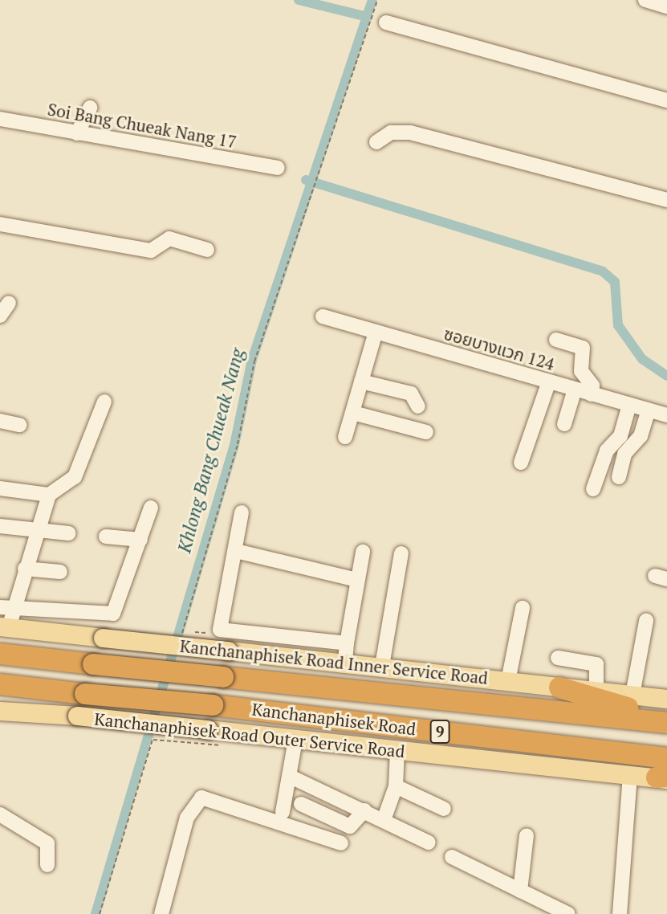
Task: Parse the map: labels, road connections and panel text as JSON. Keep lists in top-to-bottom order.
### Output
{
  "streets": {
    "highway": ["Kanchanaphisek Road", "9"],
    "main road": ["Kanchanaphisek Road Inner Service Road", "Kanchanaphisek Road Outer Service Road"],
    "street": ["Soi Bang Chueak Nang 17", "ซอยบางแวก 124"]
  },
  "water": ["Khlong Bang Chueak Nang"]
}
